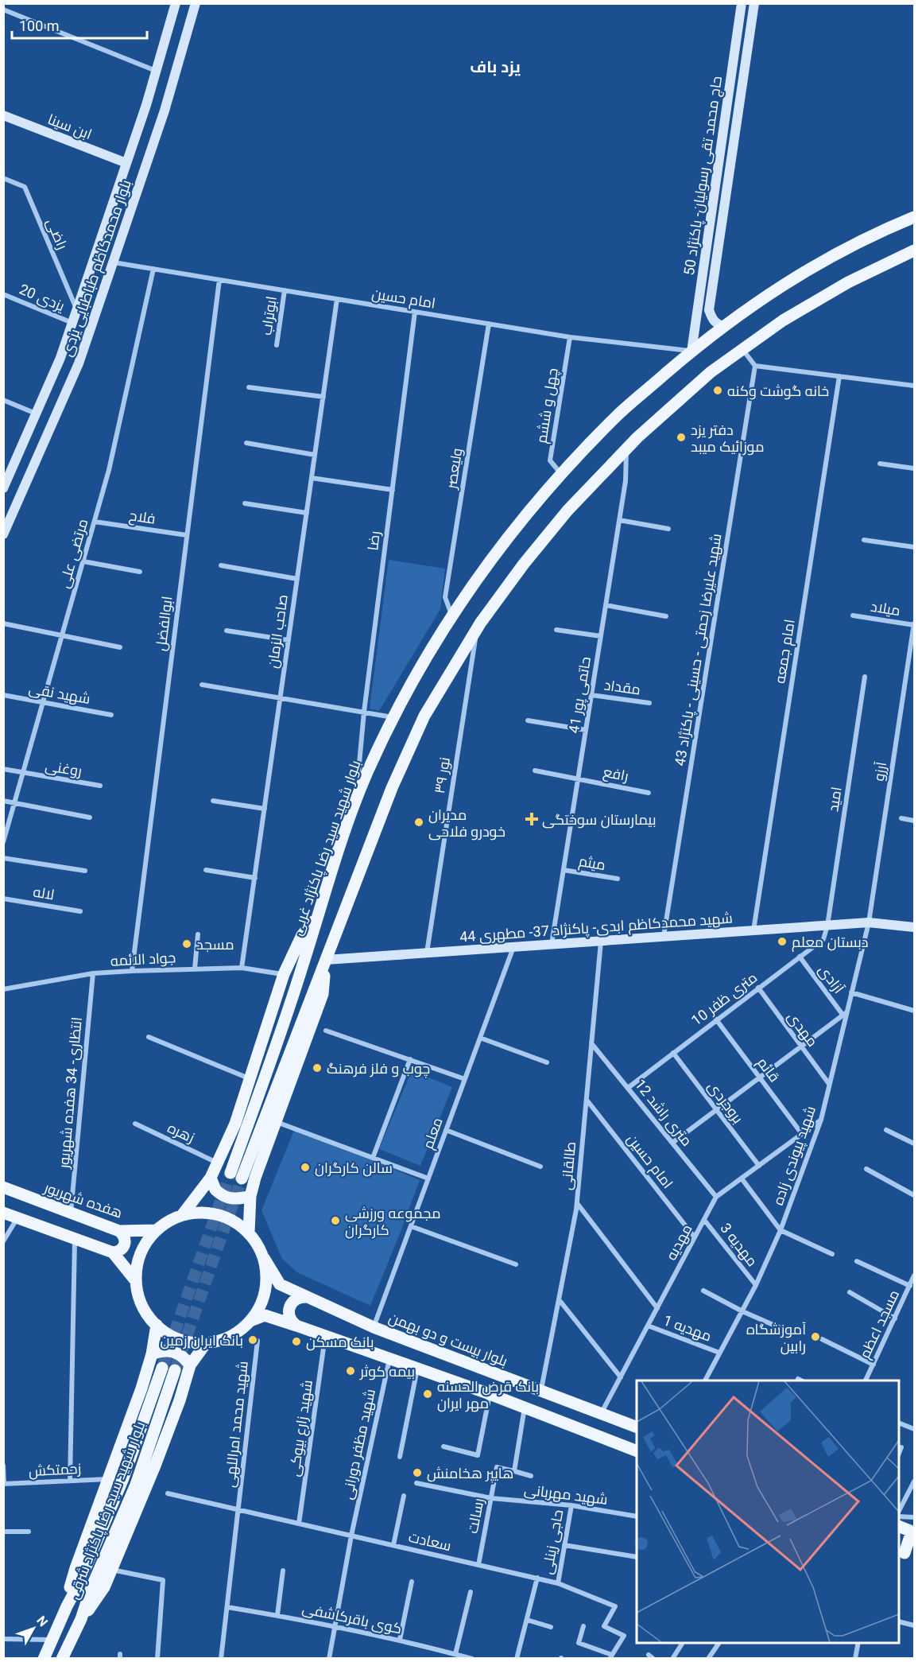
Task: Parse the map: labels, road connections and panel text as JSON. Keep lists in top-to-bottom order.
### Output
{
  "streets": {
    "main road": [
      "بلوار شهید سید رضا پاکنژاد غربی",
      "هفده شهریور",
      "بلوار بیست و دو بهمن",
      "بلوار شهید سید رضا پاکنژاد شرقی"
    ],
    "street": [
      "ابن سینا",
      "حاج محمد تقی رسولیان- پاکنژاد 50",
      "راضی",
      "بلوار محمدکاظم طباطبایی یزدی",
      "یزدی 20",
      "امام حسین",
      "ابوتراب",
      "چهل و ششم",
      "ولیعصر",
      "فلاح",
      "رضا",
      "مرتضی علی",
      "میلاد",
      "ابوالفضل",
      "صاحب الزمان",
      "شهید علیرضا زحمتی - حسینی - پاکنژاد 43",
      "امام جمعه",
      "مقداد",
      "شهید نقی",
      "حاتمی پور 41",
      "روغنی",
      "آرزو",
      "رافع",
      "نور ۳۹",
      "امید",
      "میثم",
      "لاله",
      "شهید محمدکاظم ابدی- پاکنژاد 37- مطهری 44",
      "جواد الائمه",
      "آزادی",
      "10 متری ظفر",
      "مهدی",
      "قائم",
      "انتظاری- 34 هفده شهریور",
      "بروجردی",
      "12 متری راشد",
      "زهره",
      "معلم",
      "شهید پیوندی زاده",
      "طالقانی",
      "مهدیه",
      "مهدیه 3",
      "مسجد اعظم",
      "مهدیه 1",
      "شهید محمد امراللهی",
      "شهید زارع بیوکی",
      "شهید مظفر دورانی",
      "زحمتکش",
      "شهید مهربانی",
      "رسالت",
      "سعادت",
      "حاجی زینلی",
      "کوی باقرکاشفی"
    ]
  },
  "crossings": [
    ["ابن سینا", "بلوار محمدکاظم طباطبایی یزدی"],
    ["حاج محمد تقی رسولیان- پاکنژاد 50", "امام حسین"],
    ["حاج محمد تقی رسولیان- پاکنژاد 50", "بلوار شهید سید رضا پاکنژاد غربی"],
    ["راضی", "بلوار محمدکاظم طباطبایی یزدی"],
    ["بلوار محمدکاظم طباطبایی یزدی", "یزدی 20"],
    ["بلوار محمدکاظم طباطبایی یزدی", "امام حسین"],
    ["امام حسین", "ابوتراب"],
    ["امام حسین", "چهل و ششم"],
    ["امام حسین", "ولیعصر"],
    ["امام حسین", "رضا"],
    ["امام حسین", "مرتضی علی"],
    ["امام حسین", "ابوالفضل"],
    ["امام حسین", "صاحب الزمان"],
    ["امام حسین", "بلوار شهید سید رضا پاکنژاد غربی"],
    ["امام حسین", "طالقانی"],
    ["امام حسین", "مهدیه"],
    ["چهل و ششم", "بلوار شهید سید رضا پاکنژاد غربی"],
    ["ولیعصر", "بلوار شهید سید رضا پاکنژاد غربی"],
    ["فلاح", "مرتضی علی"],
    ["فلاح", "ابوالفضل"],
    ["مرتضی علی", "شهید نقی"],
    ["مرتضی علی", "روغنی"],
    ["میلاد", "آرزو"],
    ["ابوالفضل", "جواد الائمه"],
    ["صاحب الزمان", "جواد الائمه"],
    ["شهید علیرضا زحمتی - حسینی - پاکنژاد 43", "شهید محمدکاظم ابدی- پاکنژاد 37- مطهری 44"],
    ["امام جمعه", "شهید محمدکاظم ابدی- پاکنژاد 37- مطهری 44"],
    ["مقداد", "حاتمی پور 41"],
    ["حاتمی پور 41", "رافع"],
    ["حاتمی پور 41", "میثم"],
    ["حاتمی پور 41", "شهید محمدکاظم ابدی- پاکنژاد 37- مطهری 44"],
    ["آرزو", "شهید محمدکاظم ابدی- پاکنژاد 37- مطهری 44"],
    ["آرزو", "شهید پیوندی زاده"],
    ["نور ۳۹", "شهید محمدکاظم ابدی- پاکنژاد 37- مطهری 44"],
    ["امید", "شهید محمدکاظم ابدی- پاکنژاد 37- مطهری 44"],
    ["امید", "10 متری ظفر"],
    ["بلوار شهید سید رضا پاکنژاد غربی", "شهید محمدکاظم ابدی- پاکنژاد 37- مطهری 44"],
    ["شهید محمدکاظم ابدی- پاکنژاد 37- مطهری 44", "10 متری ظفر"],
    ["شهید محمدکاظم ابدی- پاکنژاد 37- مطهری 44", "معلم"],
    ["شهید محمدکاظم ابدی- پاکنژاد 37- مطهری 44", "شهید پیوندی زاده"],
    ["شهید محمدکاظم ابدی- پاکنژاد 37- مطهری 44", "طالقانی"],
    ["جواد الائمه", "انتظاری- 34 هفده شهریور"],
    ["آزادی", "10 متری ظفر"],
    ["آزادی", "شهید پیوندی زاده"],
    ["10 متری ظفر", "مهدی"],
    ["10 متری ظفر", "قائم"],
    ["10 متری ظفر", "بروجردی"],
    ["10 متری ظفر", "12 متری راشد"],
    ["مهدی", "شهید پیوندی زاده"],
    ["قائم", "مهدیه"],
    ["انتظاری- 34 هفده شهریور", "هفده شهریور"],
    ["بروجردی", "مهدیه"],
    ["12 متری راشد", "طالقانی"],
    ["12 متری راشد", "مهدیه"],
    ["معلم", "بلوار بیست و دو بهمن"],
    ["شهید پیوندی زاده", "مهدیه"],
    ["شهید پیوندی زاده", "مهدیه 3"],
    ["شهید پیوندی زاده", "مهدیه 1"],
    ["طالقانی", "بلوار بیست و دو بهمن"],
    ["هفده شهریور", "بلوار بیست و دو بهمن"],
    ["مهدیه", "مهدیه 3"],
    ["مهدیه", "مهدیه 1"],
    ["مهدیه", "بلوار بیست و دو بهمن"],
    ["شهید محمد امراللهی", "سعادت"],
    ["شهید محمد امراللهی", "کوی باقرکاشفی"],
    ["شهید زارع بیوکی", "سعادت"],
    ["شهید مظفر دورانی", "سعادت"],
    ["شهید مظفر دورانی", "کوی باقرکاشفی"],
    ["شهید مهربانی", "رسالت"],
    ["شهید مهربانی", "حاجی زینلی"],
    ["رسالت", "سعادت"],
    ["سعادت", "حاجی زینلی"]
  ],
  "districts": ["یزد باف"],
  "places": {
    "other": [
      "خانه گوشت وکنه",
      "دفتر یزد موزائیک میبد",
      "مدیران خودرو فلاحی",
      "دبستان معلم",
      "مسجد",
      "چوب و فلز فرهنگ",
      "سالن کارگران",
      "مجموعه ورزشی کارگران",
      "آموزشگاه رابین",
      "بانک ایران زمین",
      "بانک مسکن",
      "بیمه کوثر",
      "بانک قرض الحسنه مهر ایران",
      "هایپر هخامنش"
    ],
    "health": ["بیمارستان سوختگی"]
  },
  "scale_bar": "100 m",
  "north": "top right"
}
